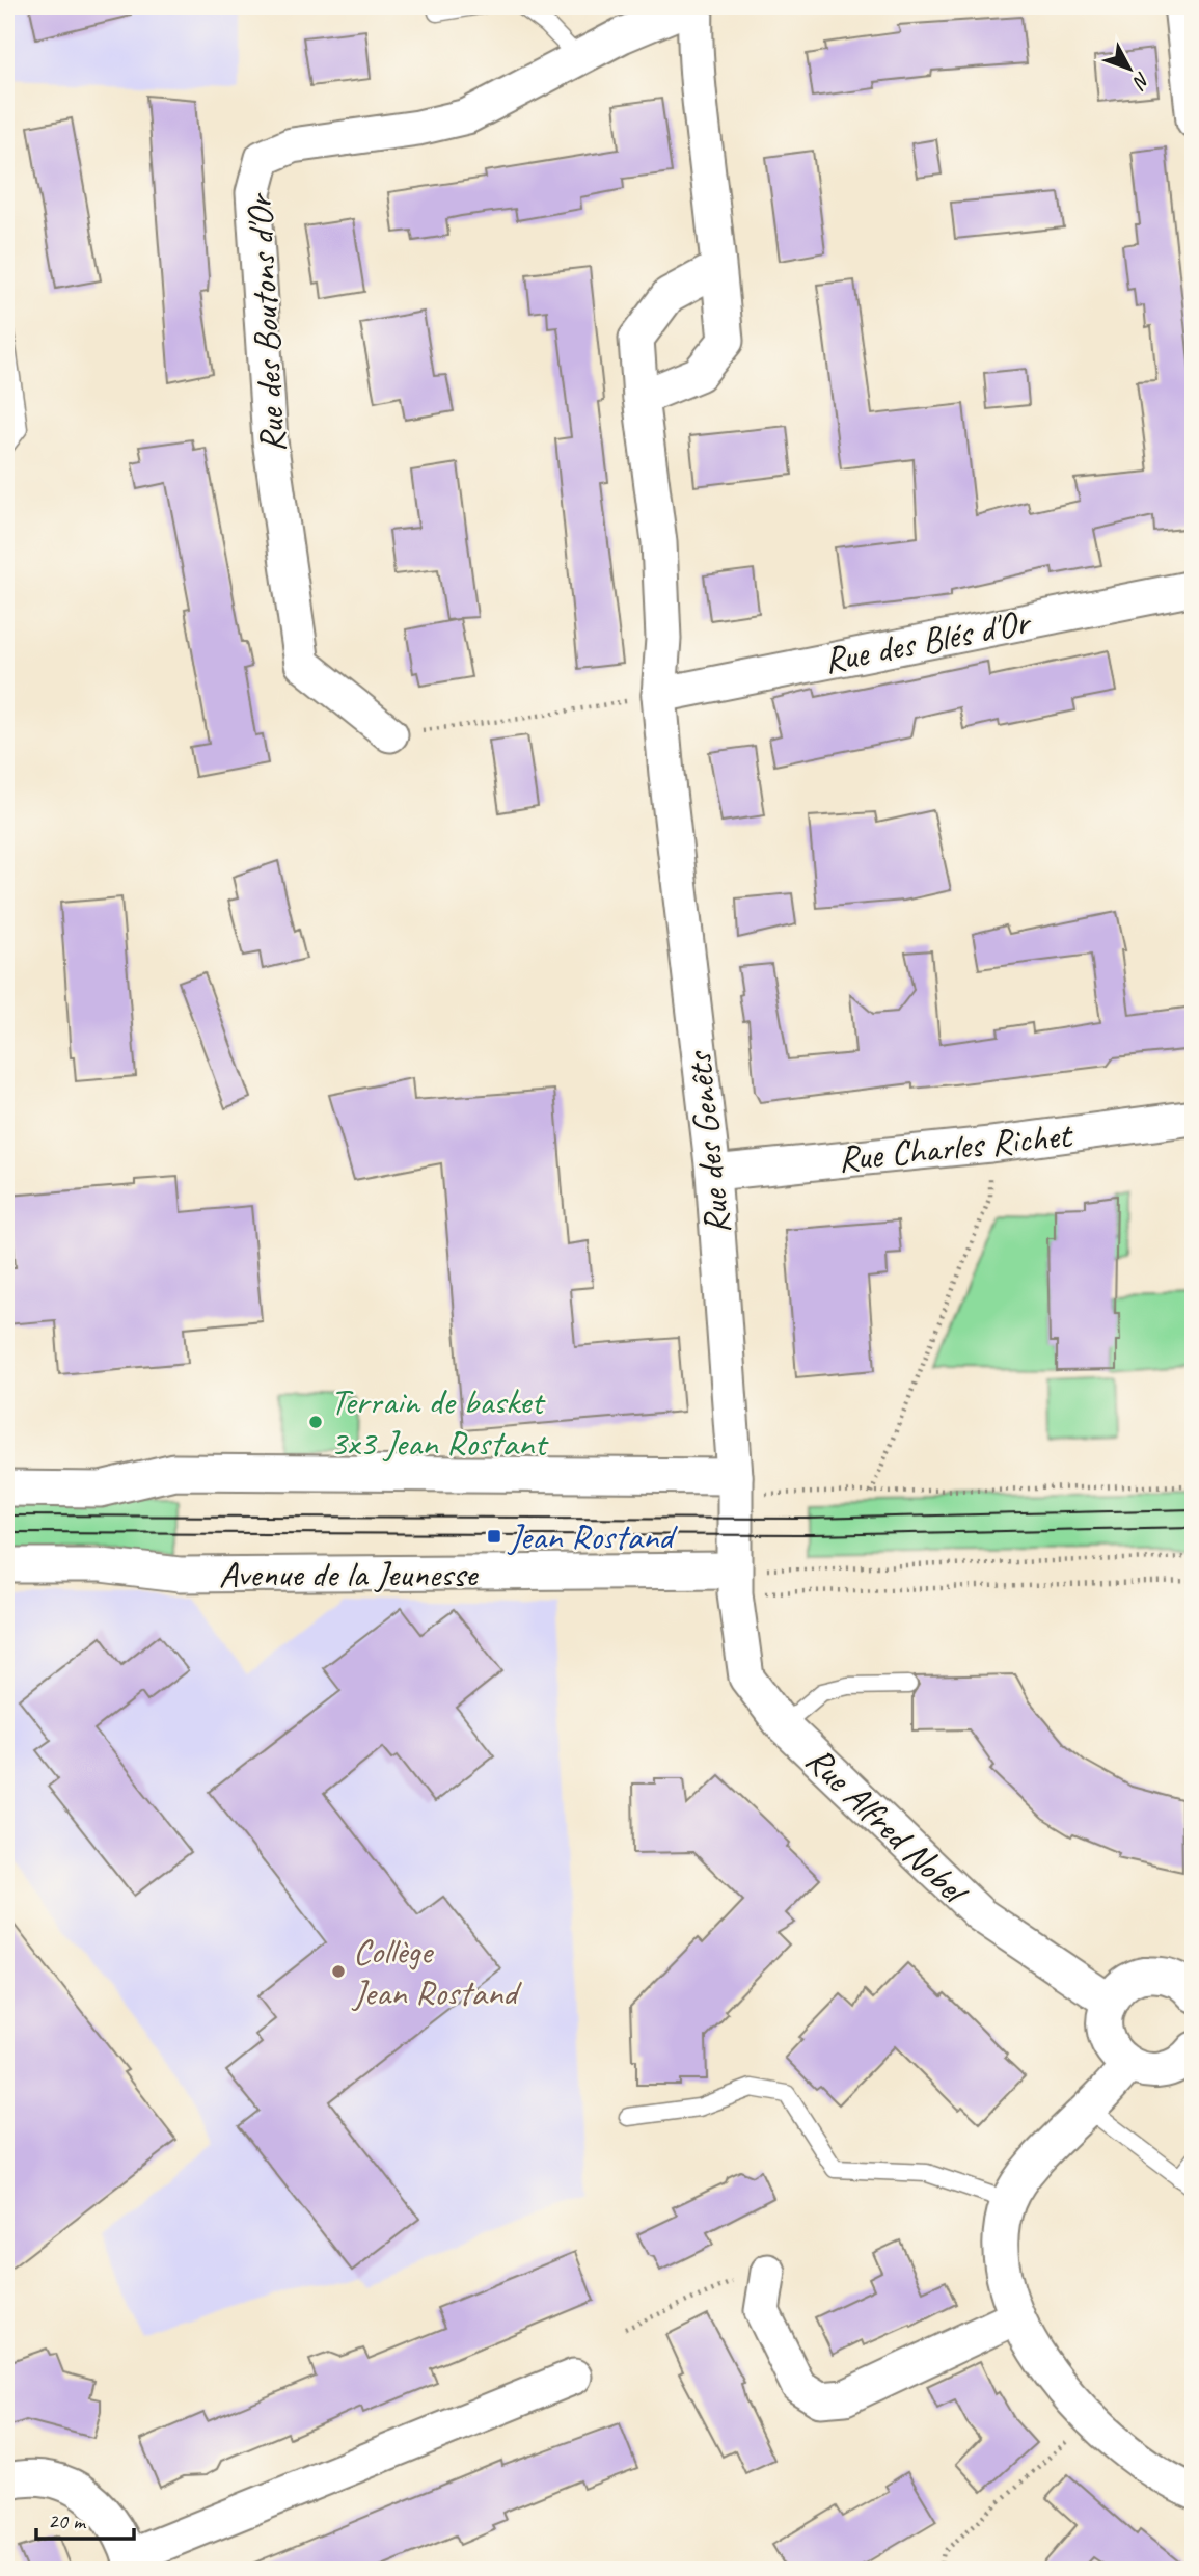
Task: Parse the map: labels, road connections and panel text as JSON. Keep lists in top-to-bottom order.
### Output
{
  "streets": {
    "street": [
      "Rue des Boutons d'Or",
      "Rue des Blés d'Or",
      "Rue des Genêts",
      "Rue Charles Richet",
      "Avenue de la Jeunesse",
      "Rue Alfred Nobel"
    ]
  },
  "crossings": [
    ["Rue des Blés d'Or", "Rue des Genêts"],
    ["Rue des Genêts", "Rue Charles Richet"],
    ["Rue des Genêts", "Avenue de la Jeunesse"],
    ["Rue des Genêts", "Rue Alfred Nobel"],
    ["Avenue de la Jeunesse", "Rue Alfred Nobel"]
  ],
  "places": {
    "other": ["Terrain de basket 3x3 Jean Rostant", "Collège Jean Rostand"],
    "transit": ["Jean Rostand"]
  },
  "scale_bar": "20 m",
  "north": "bottom right"
}
